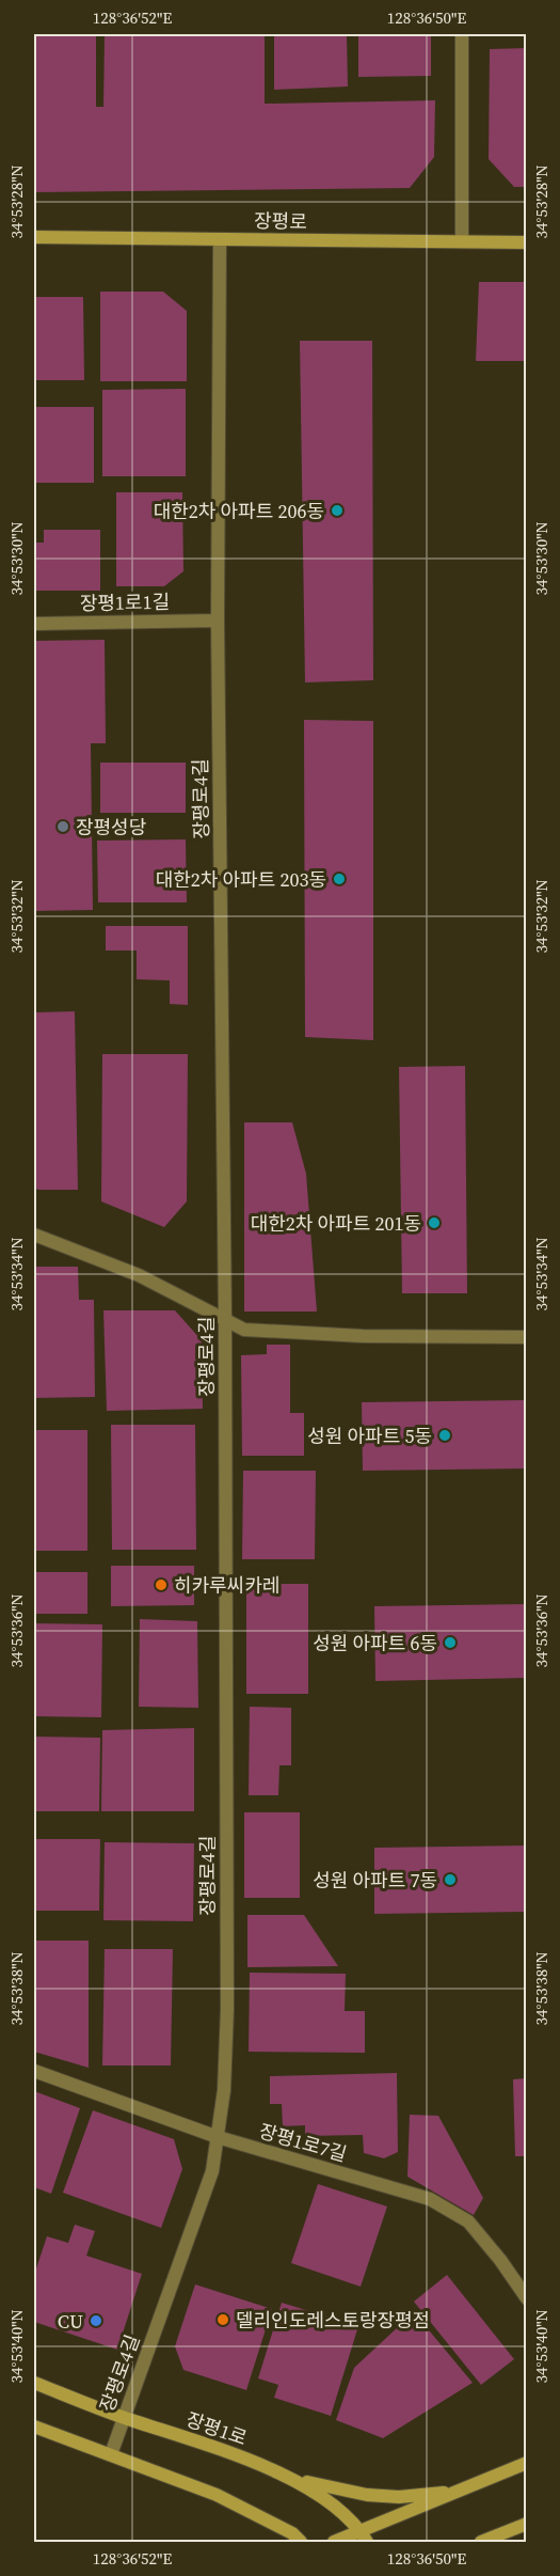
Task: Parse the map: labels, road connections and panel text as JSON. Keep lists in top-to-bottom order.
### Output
{
  "streets": {
    "street": [
      "장평로",
      "장평1로1길",
      "장평로4길",
      "장평1로7길",
      "장평1로"
    ]
  },
  "crossings": [
    ["장평로", "장평로4길"],
    ["장평1로1길", "장평로4길"],
    ["장평로4길", "장평1로7길"],
    ["장평로4길", "장평1로"]
  ],
  "places": [
    "대한2차 아파트 206동",
    "장평성당",
    "대한2차 아파트 203동",
    "대한2차 아파트 201동",
    "성원 아파트 5동",
    "히카루씨카레",
    "성원 아파트 6동",
    "성원 아파트 7동",
    "델리인도레스토랑장평점",
    "CU"
  ],
  "coordinates": [
    "128°36'52\"E",
    "128°36'50\"E",
    "34°53'28\"N",
    "34°53'30\"N",
    "34°53'32\"N",
    "34°53'34\"N",
    "34°53'36\"N",
    "34°53'38\"N",
    "34°53'40\"N"
  ]
}
